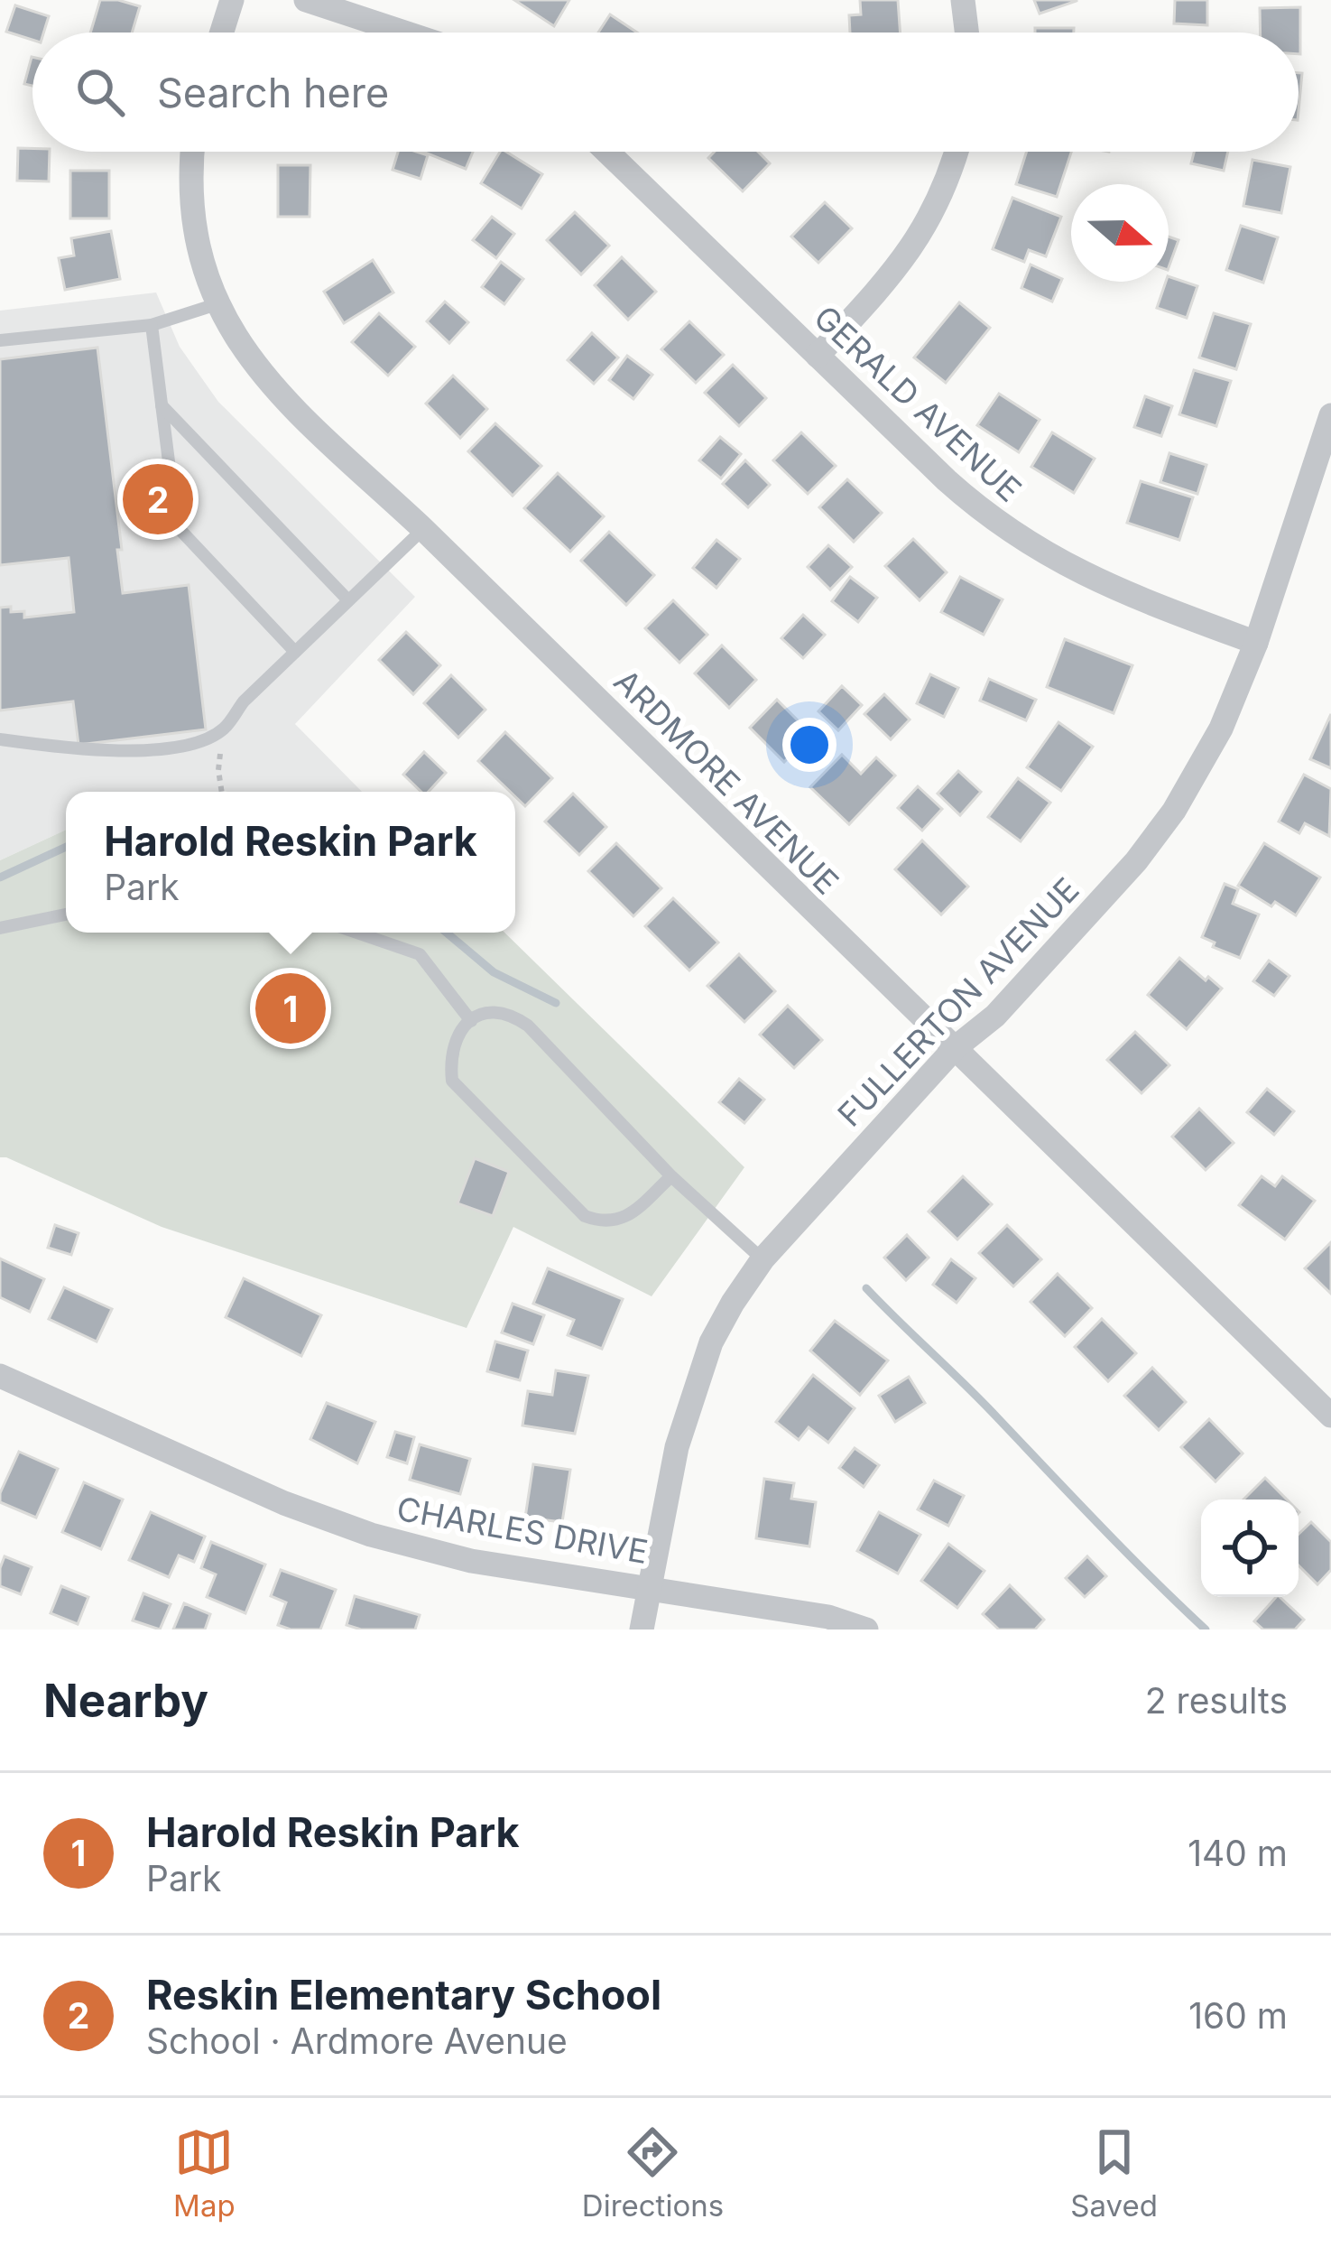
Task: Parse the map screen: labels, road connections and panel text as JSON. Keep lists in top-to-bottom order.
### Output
{
  "streets": {
    "street": [
      "GERALD AVENUE",
      "ARDMORE AVENUE",
      "FULLERTON AVENUE",
      "CHARLES DRIVE"
    ]
  },
  "crossings": [
    ["GERALD AVENUE", "FULLERTON AVENUE"],
    ["ARDMORE AVENUE", "FULLERTON AVENUE"],
    ["FULLERTON AVENUE", "CHARLES DRIVE"]
  ],
  "north": "right",
  "page": {
    "search": "Search here",
    "pins": ["2", "1"],
    "popup": ["Harold Reskin Park", "Park"],
    "heading": ["Nearby", "2 results"],
    "list": [
      {
        "mark": "1",
        "name": "Harold Reskin Park",
        "note": "Park",
        "value": "140 m"
      },
      {
        "mark": "2",
        "name": "Reskin Elementary School",
        "note": "School · Ardmore Avenue",
        "value": "160 m"
      }
    ],
    "nav": ["Map", "Directions", "Saved"]
  }
}
